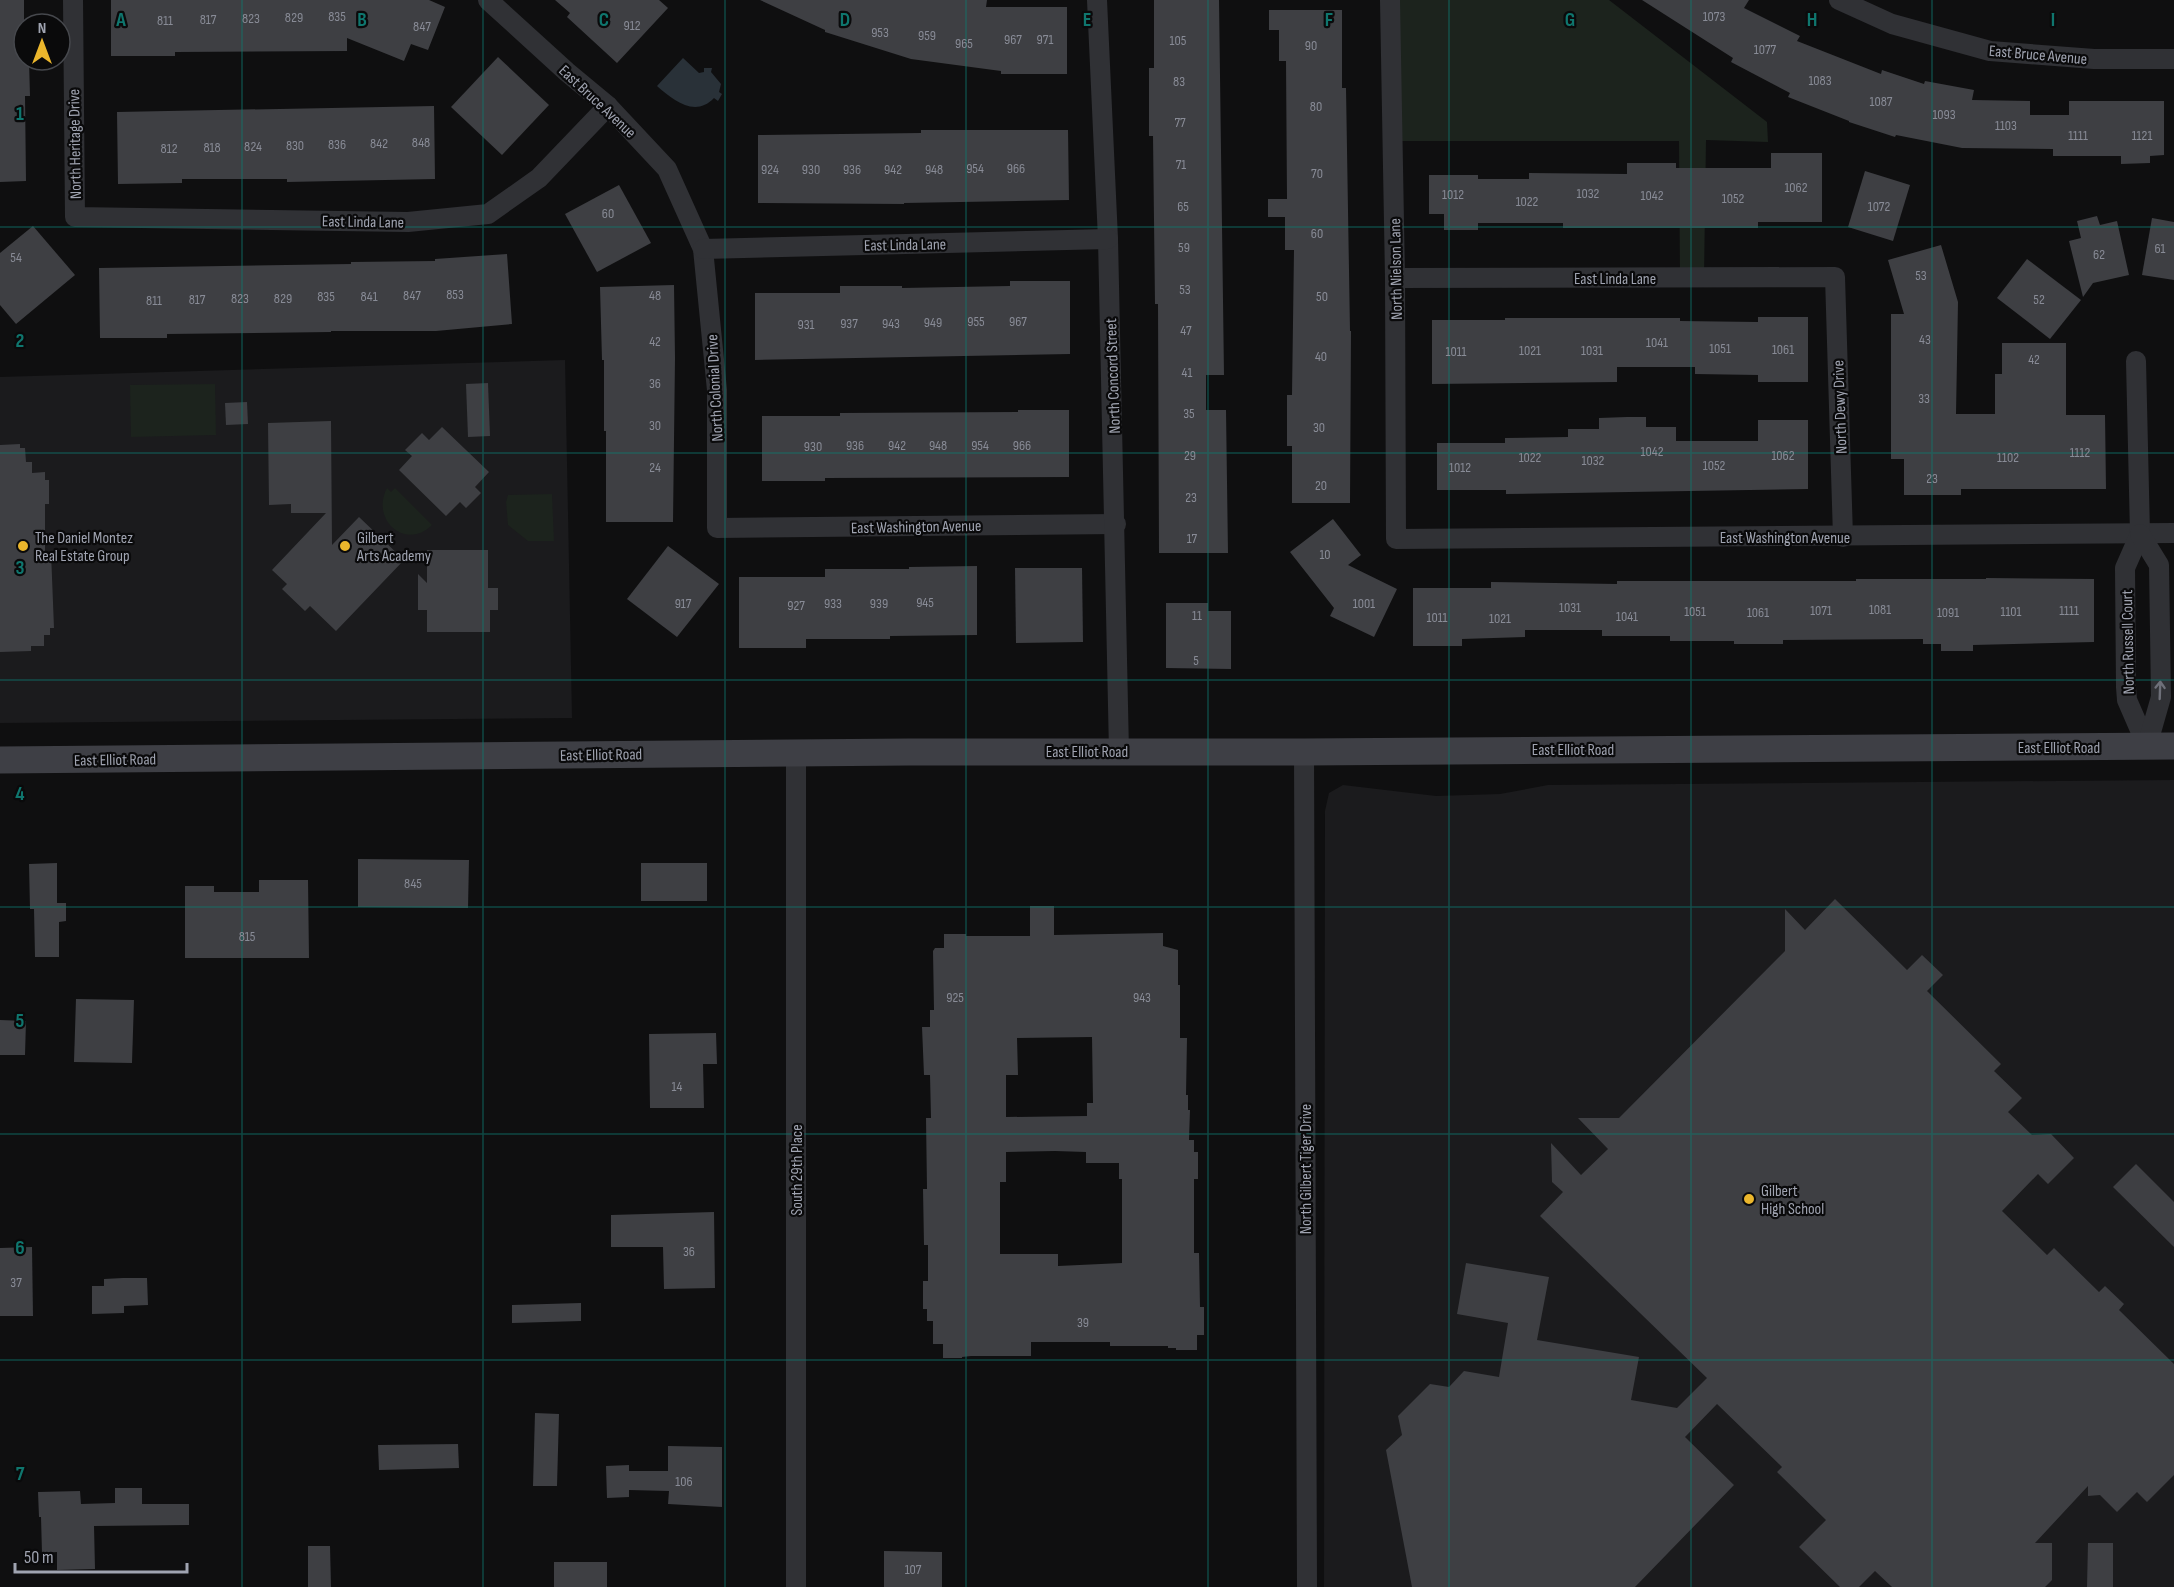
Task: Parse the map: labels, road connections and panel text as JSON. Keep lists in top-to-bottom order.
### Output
{
  "streets": {
    "main road": ["East Elliot Road"],
    "street": [
      "East Bruce Avenue",
      "North Heritage Drive",
      "East Linda Lane",
      "North Nielson Lane",
      "North Concord Street",
      "North Colonial Drive",
      "North Dewy Drive",
      "East Washington Avenue",
      "North Russell Court",
      "North Gilbert Tiger Drive",
      "South 29th Place"
    ]
  },
  "crossings": [
    ["East Bruce Avenue", "East Linda Lane"],
    ["East Bruce Avenue", "North Colonial Drive"],
    ["North Heritage Drive", "East Linda Lane"],
    ["East Linda Lane", "North Nielson Lane"],
    ["East Linda Lane", "North Concord Street"],
    ["East Linda Lane", "North Colonial Drive"],
    ["East Linda Lane", "North Dewy Drive"],
    ["North Nielson Lane", "East Washington Avenue"],
    ["North Concord Street", "East Washington Avenue"],
    ["North Concord Street", "East Elliot Road"],
    ["North Colonial Drive", "East Washington Avenue"],
    ["North Dewy Drive", "East Washington Avenue"],
    ["East Washington Avenue", "North Russell Court"],
    ["North Russell Court", "East Elliot Road"],
    ["East Elliot Road", "North Gilbert Tiger Drive"],
    ["East Elliot Road", "South 29th Place"]
  ],
  "places": ["The Daniel Montez Real Estate Group", "Gilbert Arts Academy", "Gilbert High School"],
  "house_numbers": [
    "835",
    "1073",
    "829",
    "823",
    "817",
    "811",
    "912",
    "847",
    "953",
    "959",
    "967",
    "971",
    "105",
    "965",
    "90",
    "1077",
    "1083",
    "83",
    "1087",
    "80",
    "1093",
    "77",
    "1103",
    "1111",
    "1121",
    "848",
    "842",
    "836",
    "830",
    "824",
    "818",
    "812",
    "71",
    "954",
    "966",
    "924",
    "930",
    "936",
    "942",
    "948",
    "70",
    "1062",
    "1032",
    "1012",
    "1042",
    "1052",
    "1022",
    "65",
    "1072",
    "60",
    "60",
    "59",
    "61",
    "62",
    "54",
    "53",
    "53",
    "853",
    "847",
    "48",
    "835",
    "841",
    "50",
    "823",
    "829",
    "817",
    "52",
    "811",
    "955",
    "967",
    "949",
    "937",
    "943",
    "931",
    "47",
    "43",
    "42",
    "1041",
    "1051",
    "1061",
    "1021",
    "1031",
    "1011",
    "40",
    "42",
    "41",
    "36",
    "33",
    "35",
    "30",
    "30",
    "936",
    "942",
    "948",
    "954",
    "966",
    "930",
    "1042",
    "1112",
    "29",
    "1062",
    "1022",
    "1102",
    "1032",
    "1052",
    "24",
    "1012",
    "23",
    "20",
    "23",
    "17",
    "10",
    "945",
    "917",
    "933",
    "939",
    "1001",
    "927",
    "1031",
    "1081",
    "1071",
    "1111",
    "1051",
    "1101",
    "1061",
    "1091",
    "11",
    "1041",
    "1011",
    "1021",
    "5",
    "845",
    "815",
    "925",
    "943",
    "14",
    "36",
    "37",
    "39",
    "106",
    "107"
  ],
  "scale_bar": "50 m",
  "north": "top",
  "grid": {
    "columns": [
      "A",
      "B",
      "C",
      "D",
      "E",
      "F",
      "G",
      "H",
      "I"
    ],
    "rows": [
      "1",
      "2",
      "3",
      "4",
      "5",
      "6",
      "7"
    ]
  }
}
